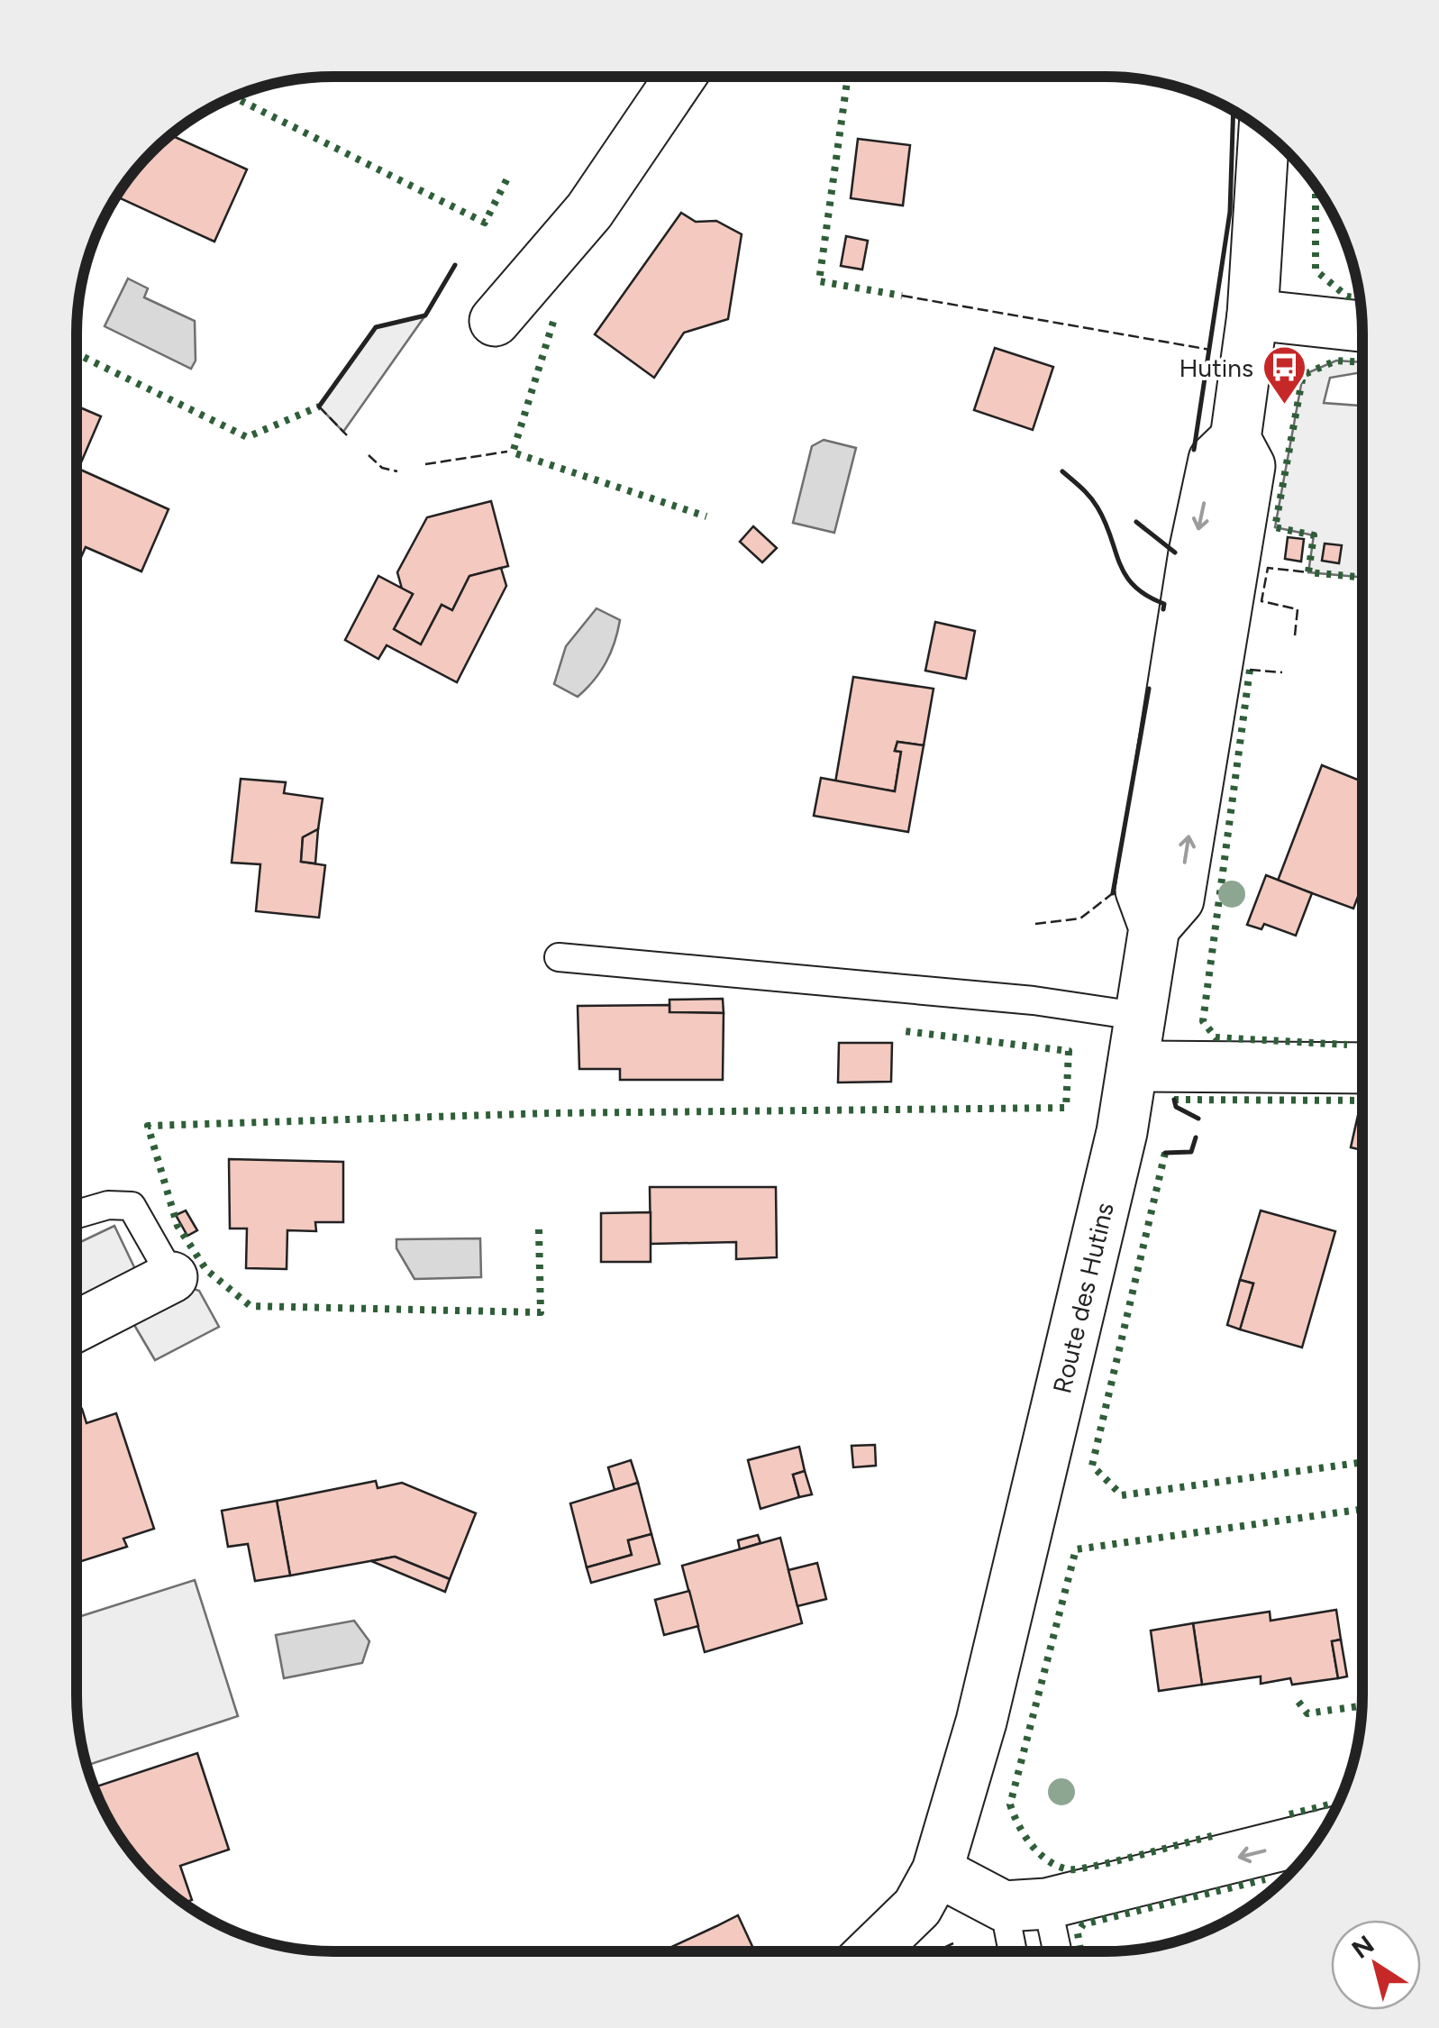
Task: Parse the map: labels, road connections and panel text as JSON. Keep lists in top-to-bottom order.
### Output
{
  "streets": {
    "street": ["Route des Hutins"]
  },
  "places": {
    "bus stop": ["Hutins"]
  },
  "north": "top left"
}
